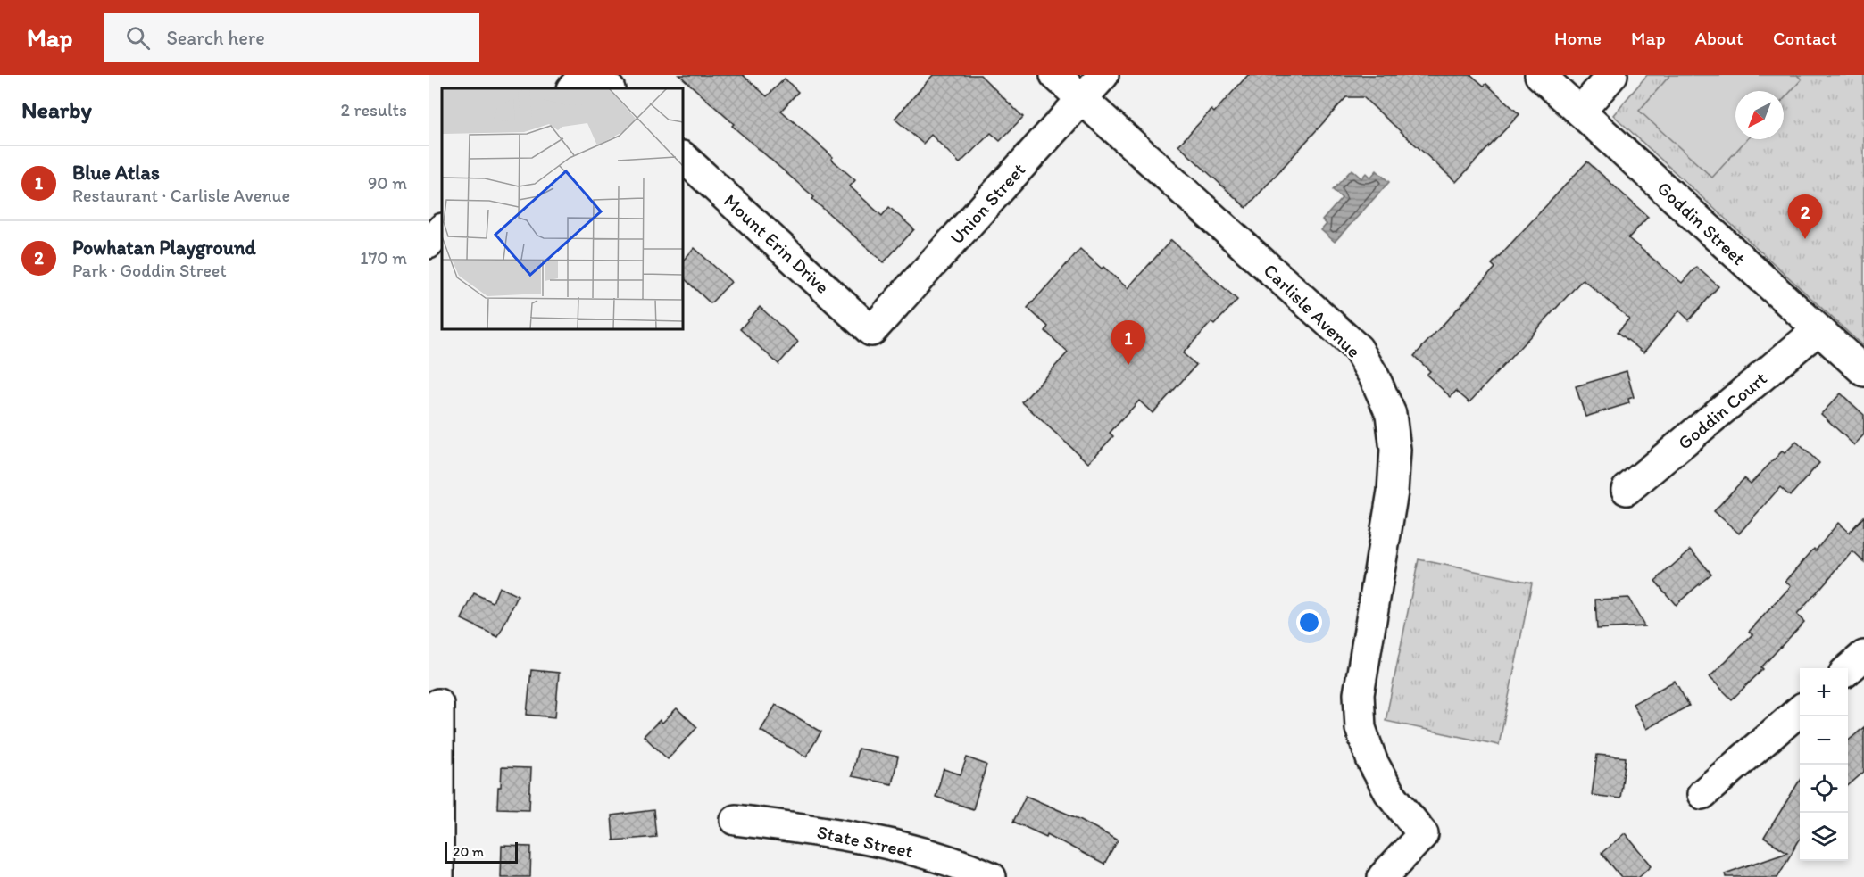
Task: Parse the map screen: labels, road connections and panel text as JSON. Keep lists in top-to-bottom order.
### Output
{
  "streets": {
    "street": [
      "Union Street",
      "Goddin Street",
      "Mount Erin Drive",
      "Carlisle Avenue",
      "Goddin Court",
      "State Street"
    ]
  },
  "crossings": [
    ["Union Street", "Mount Erin Drive"],
    ["Union Street", "Carlisle Avenue"],
    ["Goddin Street", "Goddin Court"]
  ],
  "scale_bar": "20 m",
  "north": "bottom left",
  "page": {
    "header": "Map",
    "search": "Search here",
    "nav": [
      "Home",
      "Map",
      "About",
      "Contact"
    ],
    "heading": ["Nearby", "2 results"],
    "list": [
      {
        "mark": "1",
        "name": "Blue Atlas",
        "note": "Restaurant · Carlisle Avenue",
        "value": "90 m"
      },
      {
        "mark": "2",
        "name": "Powhatan Playground",
        "note": "Park · Goddin Street",
        "value": "170 m"
      }
    ],
    "pins": ["2", "1"],
    "map_buttons": ["+", "−"],
    "scale": "20 m"
  }
}
